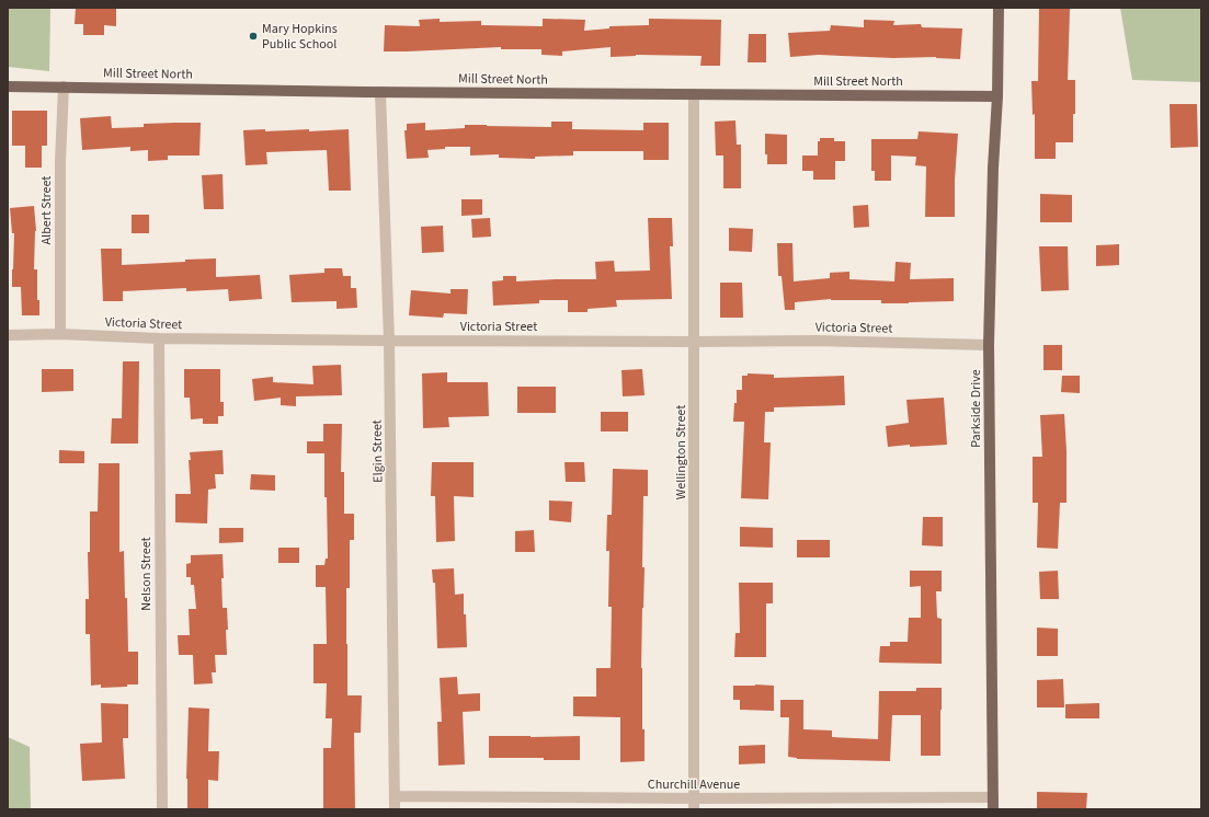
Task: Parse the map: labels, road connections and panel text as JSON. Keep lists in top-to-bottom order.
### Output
{
  "streets": {
    "main road": ["Mill Street North", "Parkside Drive"],
    "street": [
      "Albert Street",
      "Victoria Street",
      "Elgin Street",
      "Wellington Street",
      "Nelson Street",
      "Churchill Avenue"
    ]
  },
  "crossings": [
    ["Mill Street North", "Albert Street"],
    ["Mill Street North", "Parkside Drive"],
    ["Mill Street North", "Elgin Street"],
    ["Mill Street North", "Wellington Street"],
    ["Albert Street", "Victoria Street"],
    ["Victoria Street", "Parkside Drive"],
    ["Victoria Street", "Elgin Street"],
    ["Victoria Street", "Wellington Street"],
    ["Victoria Street", "Nelson Street"],
    ["Parkside Drive", "Churchill Avenue"],
    ["Elgin Street", "Churchill Avenue"],
    ["Wellington Street", "Churchill Avenue"]
  ],
  "places": ["Mary Hopkins Public School"]
}
